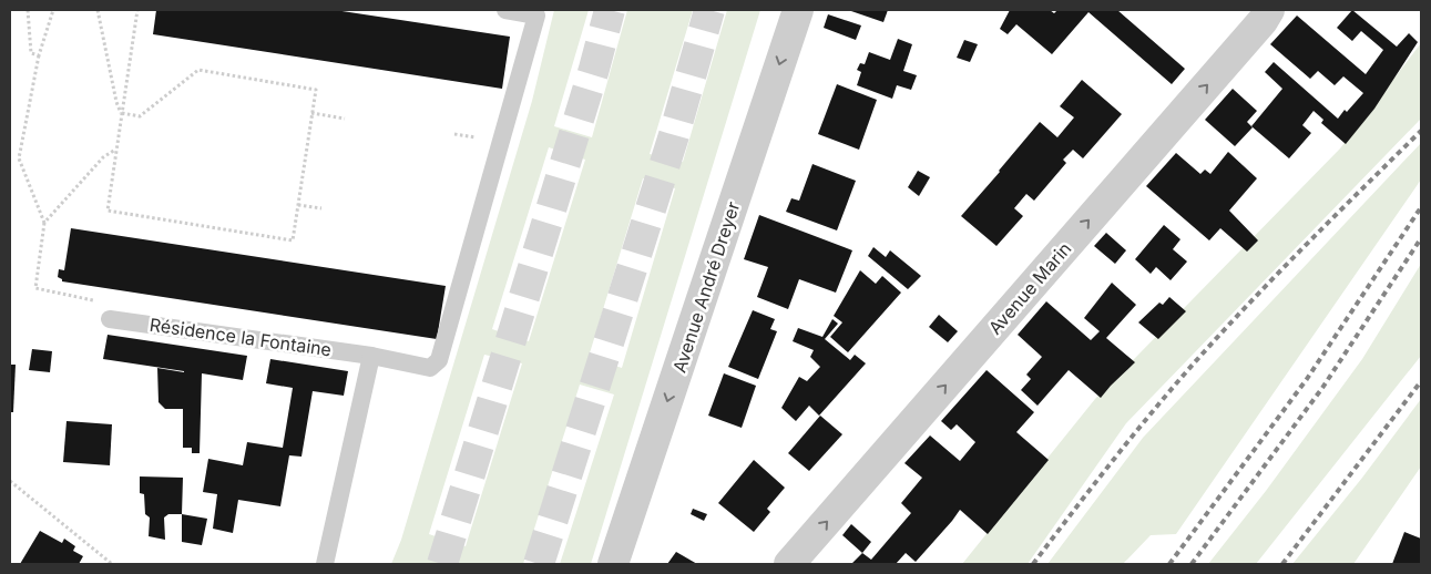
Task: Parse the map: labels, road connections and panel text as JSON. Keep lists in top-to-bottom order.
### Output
{
  "streets": {
    "street": ["Avenue André Dreyer", "Avenue Marin"],
    "lane": ["Résidence la Fontaine"]
  },
  "one_way": ["Avenue André Dreyer", "Avenue Marin"]
}
